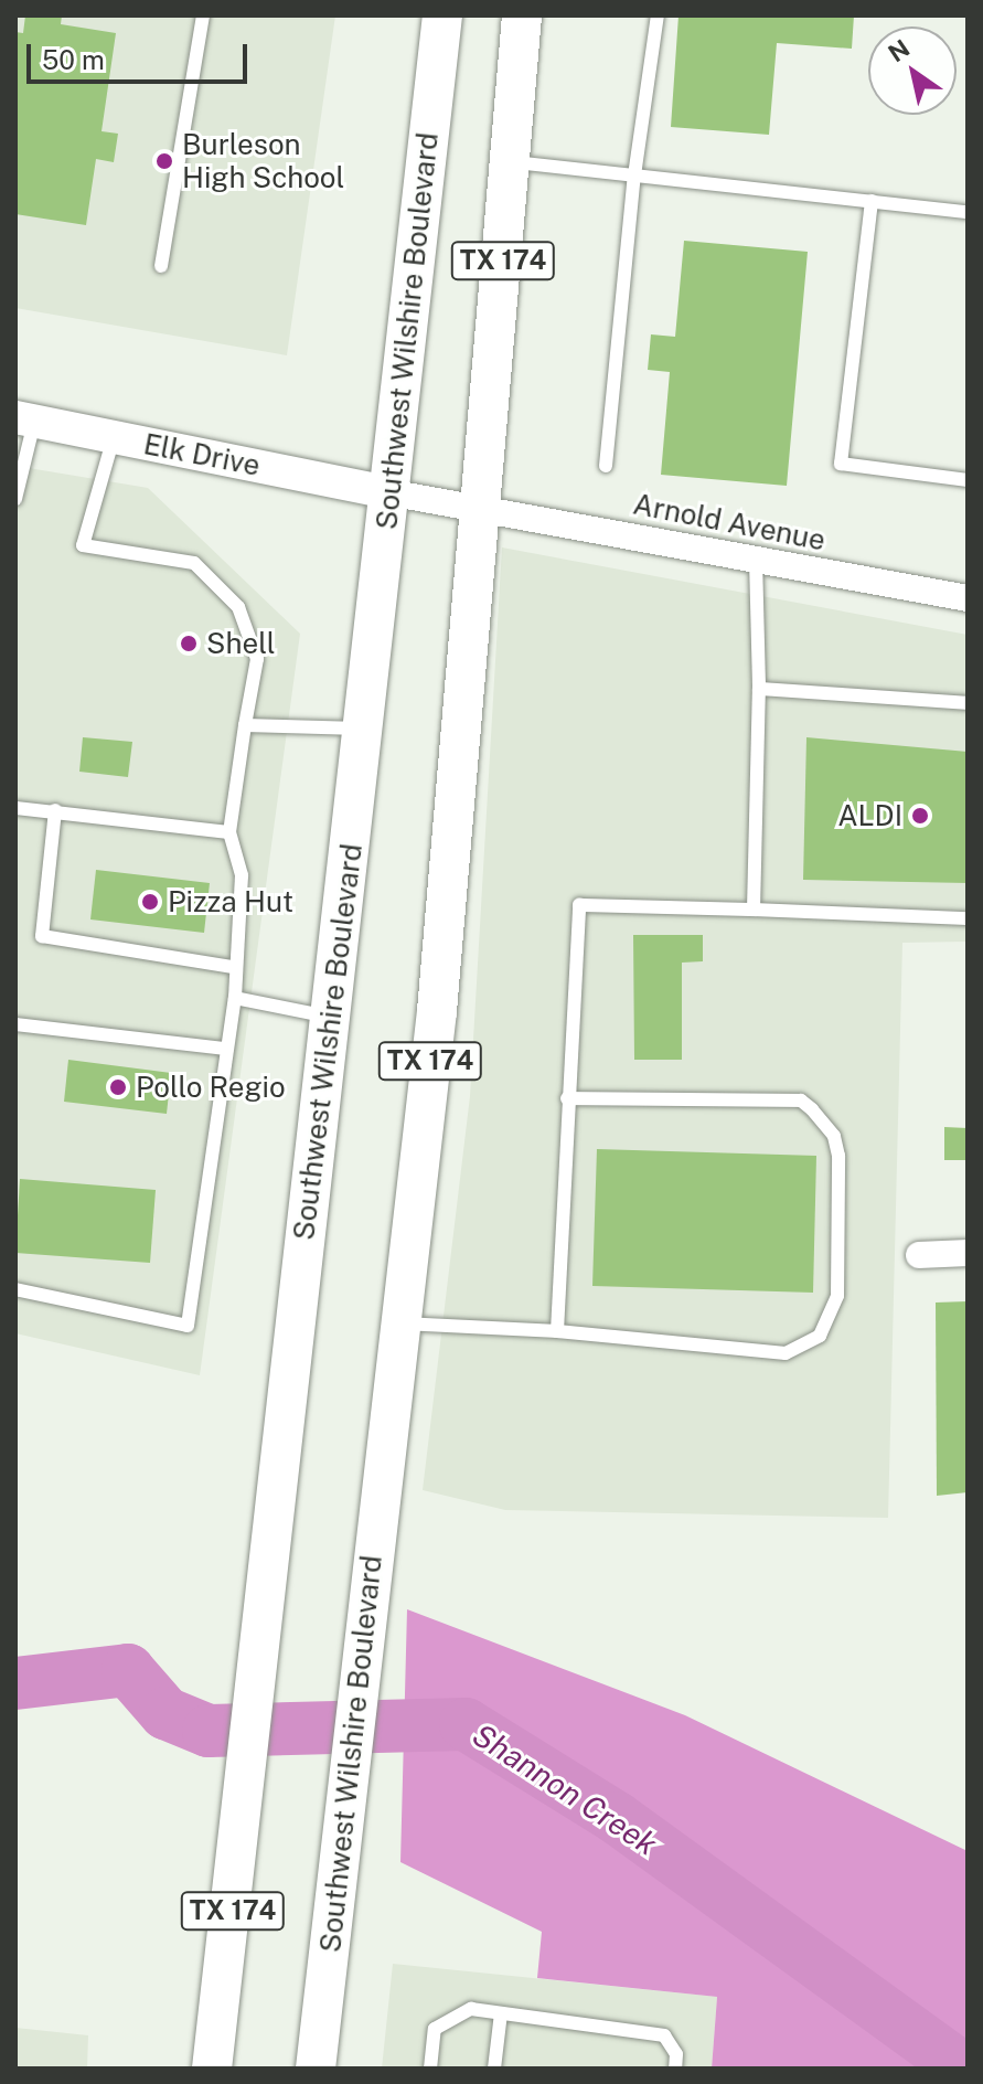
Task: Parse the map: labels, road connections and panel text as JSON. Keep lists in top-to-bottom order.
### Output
{
  "streets": {
    "main road": ["TX 174", "Southwest Wilshire Boulevard"],
    "street": ["Elk Drive", "Arnold Avenue"]
  },
  "crossings": [
    ["Southwest Wilshire Boulevard", "Elk Drive"],
    ["Southwest Wilshire Boulevard", "Arnold Avenue"],
    ["Elk Drive", "Arnold Avenue"]
  ],
  "water": ["Shannon Creek"],
  "places": [
    "Burleson High School",
    "Shell",
    "ALDI",
    "Pizza Hut",
    "Pollo Regio"
  ],
  "scale_bar": "50 m",
  "north": "top left"
}
